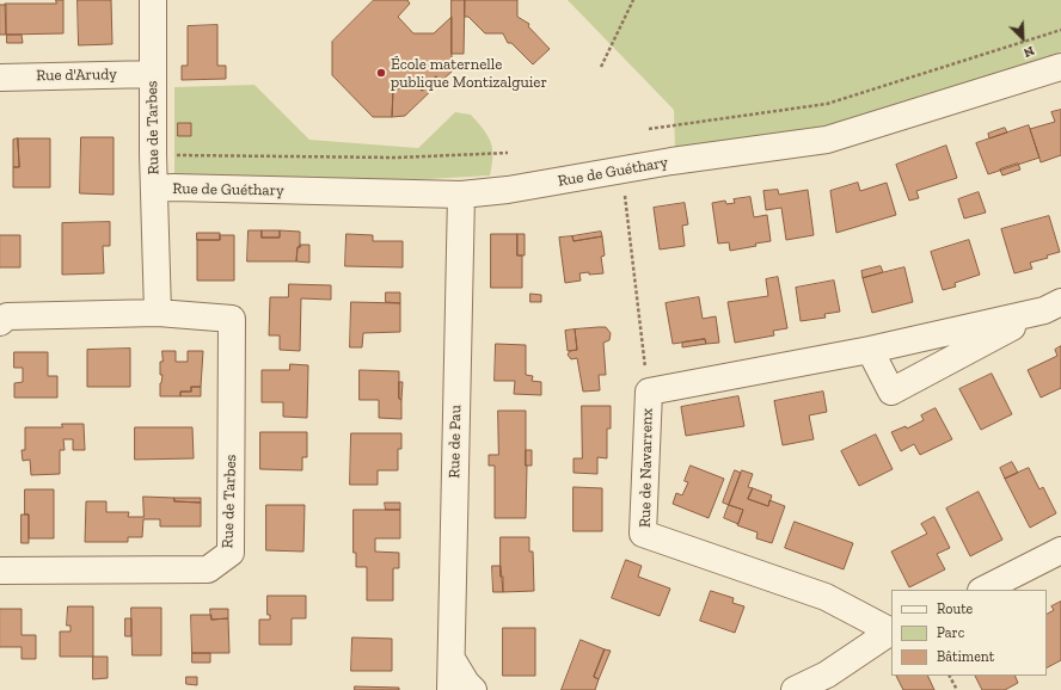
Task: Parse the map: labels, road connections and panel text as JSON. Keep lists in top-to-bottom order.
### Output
{
  "streets": {
    "street": [
      "Rue d'Arudy",
      "Rue de Tarbes",
      "Rue de Guéthary",
      "Rue de Pau",
      "Rue de Navarrenx"
    ]
  },
  "crossings": [
    ["Rue d'Arudy", "Rue de Tarbes"],
    ["Rue de Tarbes", "Rue de Guéthary"],
    ["Rue de Guéthary", "Rue de Pau"]
  ],
  "places": ["École maternelle publique Montizalguier"],
  "legend": ["Route", "Parc", "Bâtiment"],
  "north": "bottom right"
}
